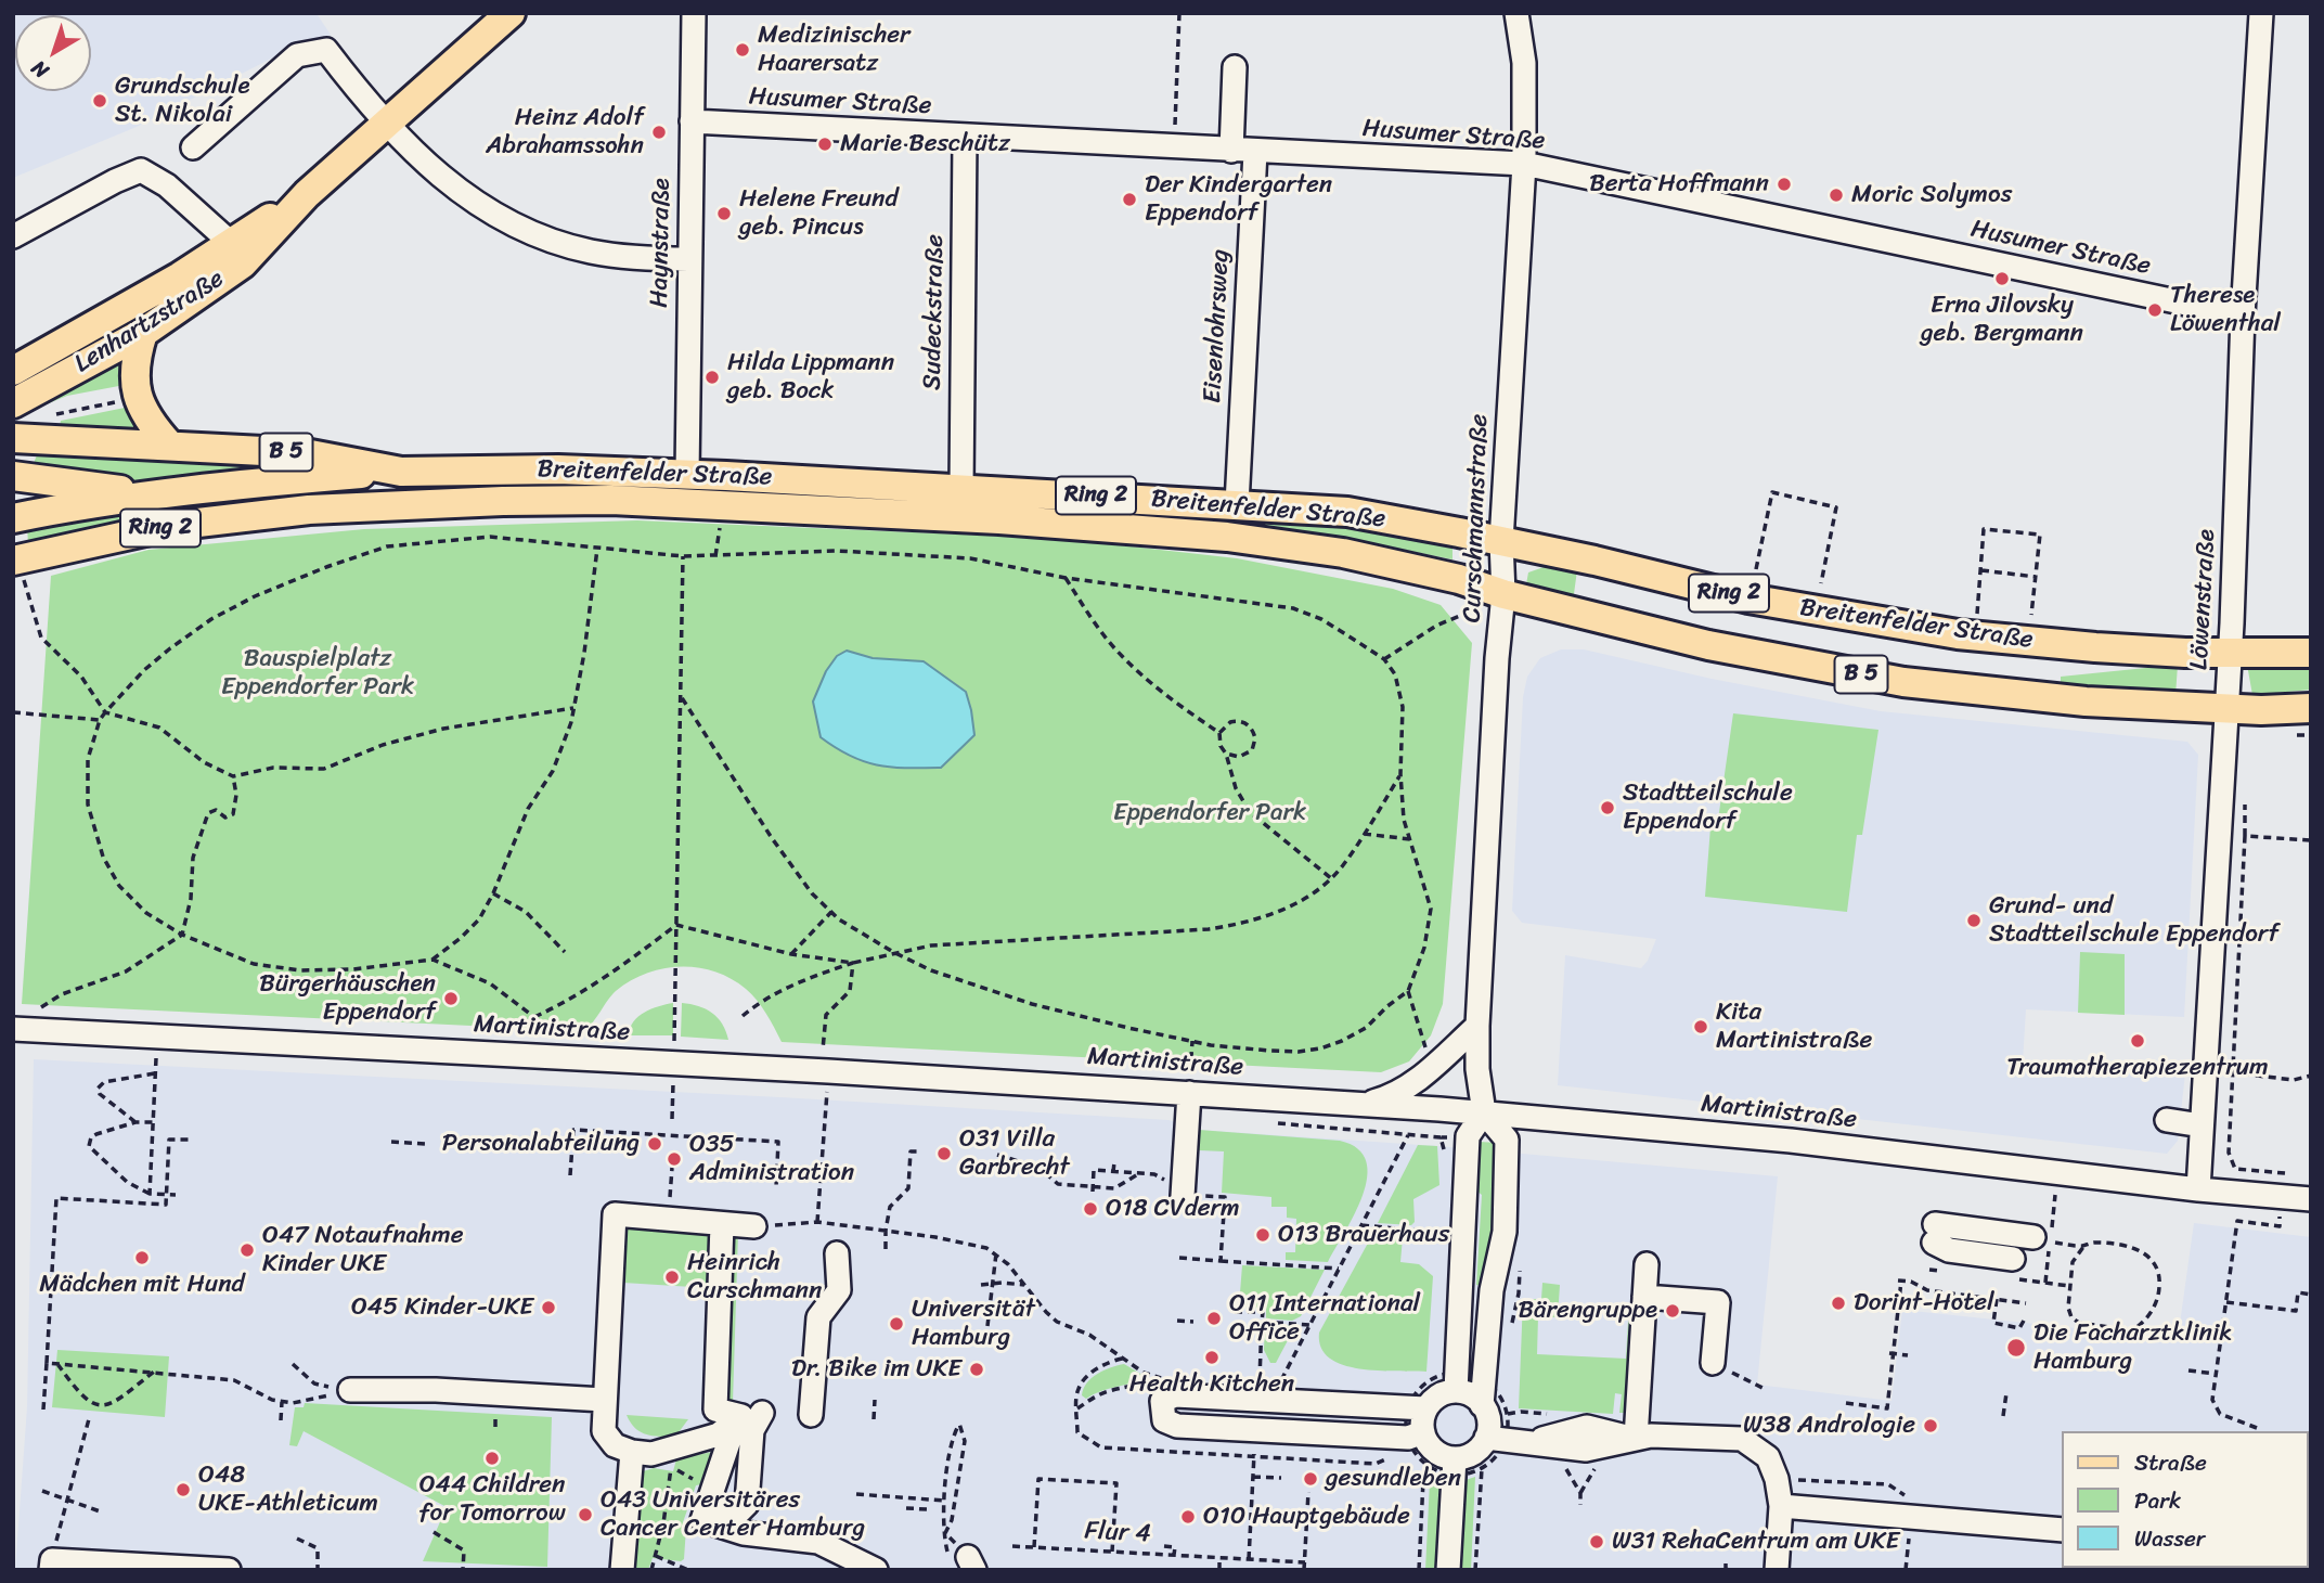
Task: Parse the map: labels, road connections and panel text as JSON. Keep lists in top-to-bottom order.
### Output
{
  "streets": {
    "main road": [
      "Lenhartzstraße",
      "B 5",
      "Breitenfelder Straße",
      "Ring 2"
    ],
    "street": [
      "Husumer Straße",
      "Haynstraße",
      "Sudeckstraße",
      "Eisenlohrsweg",
      "Curschmannstraße",
      "Löwenstraße",
      "Martinistraße"
    ],
    "path": ["Flur 4"]
  },
  "crossings": [
    ["Husumer Straße", "Haynstraße"],
    ["Husumer Straße", "Sudeckstraße"],
    ["Husumer Straße", "Eisenlohrsweg"],
    ["Husumer Straße", "Curschmannstraße"],
    ["Husumer Straße", "Löwenstraße"],
    ["Haynstraße", "Breitenfelder Straße"],
    ["Sudeckstraße", "Breitenfelder Straße"],
    ["Eisenlohrsweg", "Breitenfelder Straße"],
    ["B 5", "Breitenfelder Straße"],
    ["B 5", "Ring 2"],
    ["Breitenfelder Straße", "Ring 2"],
    ["Breitenfelder Straße", "Curschmannstraße"],
    ["Breitenfelder Straße", "Löwenstraße"],
    ["Curschmannstraße", "Martinistraße"],
    ["Löwenstraße", "Martinistraße"]
  ],
  "parks": ["Bauspielplatz Eppendorfer Park", "Eppendorfer Park"],
  "places": [
    "Medizinischer Haarersatz",
    "Grundschule St. Nikolai",
    "Heinz Adolf Abrahamssohn",
    "Marie Beschütz",
    "Berta Hoffmann",
    "Moric Solymos",
    "Der Kindergarten Eppendorf",
    "Helene Freund geb. Pincus",
    "Erna Jilovsky geb. Bergmann",
    "Therese Löwenthal",
    "Hilda Lippmann geb. Bock",
    "Stadtteilschule Eppendorf",
    "Grund- und Stadtteilschule Eppendorf",
    "Bürgerhäuschen Eppendorf",
    "Kita Martinistraße",
    "Traumatherapiezentrum",
    "Personalabteilung",
    "O31 Villa Garbrecht",
    "O35 Administration",
    "O18 CVderm",
    "O13 Brauerhaus",
    "O47 Notaufnahme Kinder UKE",
    "Mädchen mit Hund",
    "Heinrich Curschmann",
    "Dorint-Hotel",
    "O45 Kinder-UKE",
    "Bärengruppe",
    "O11 International Office",
    "Universität Hamburg",
    "Die Facharztklinik Hamburg",
    "Health Kitchen",
    "Dr. Bike im UKE",
    "W38 Andrologie",
    "O44 Children for Tomorrow",
    "gesundleben",
    "O48 UKE-Athleticum",
    "O43 Universitäres Cancer Center Hamburg",
    "O10 Hauptgebäude",
    "W31 RehaCentrum am UKE"
  ],
  "legend": ["Straße", "Park", "Wasser"],
  "north": "bottom left"
}
